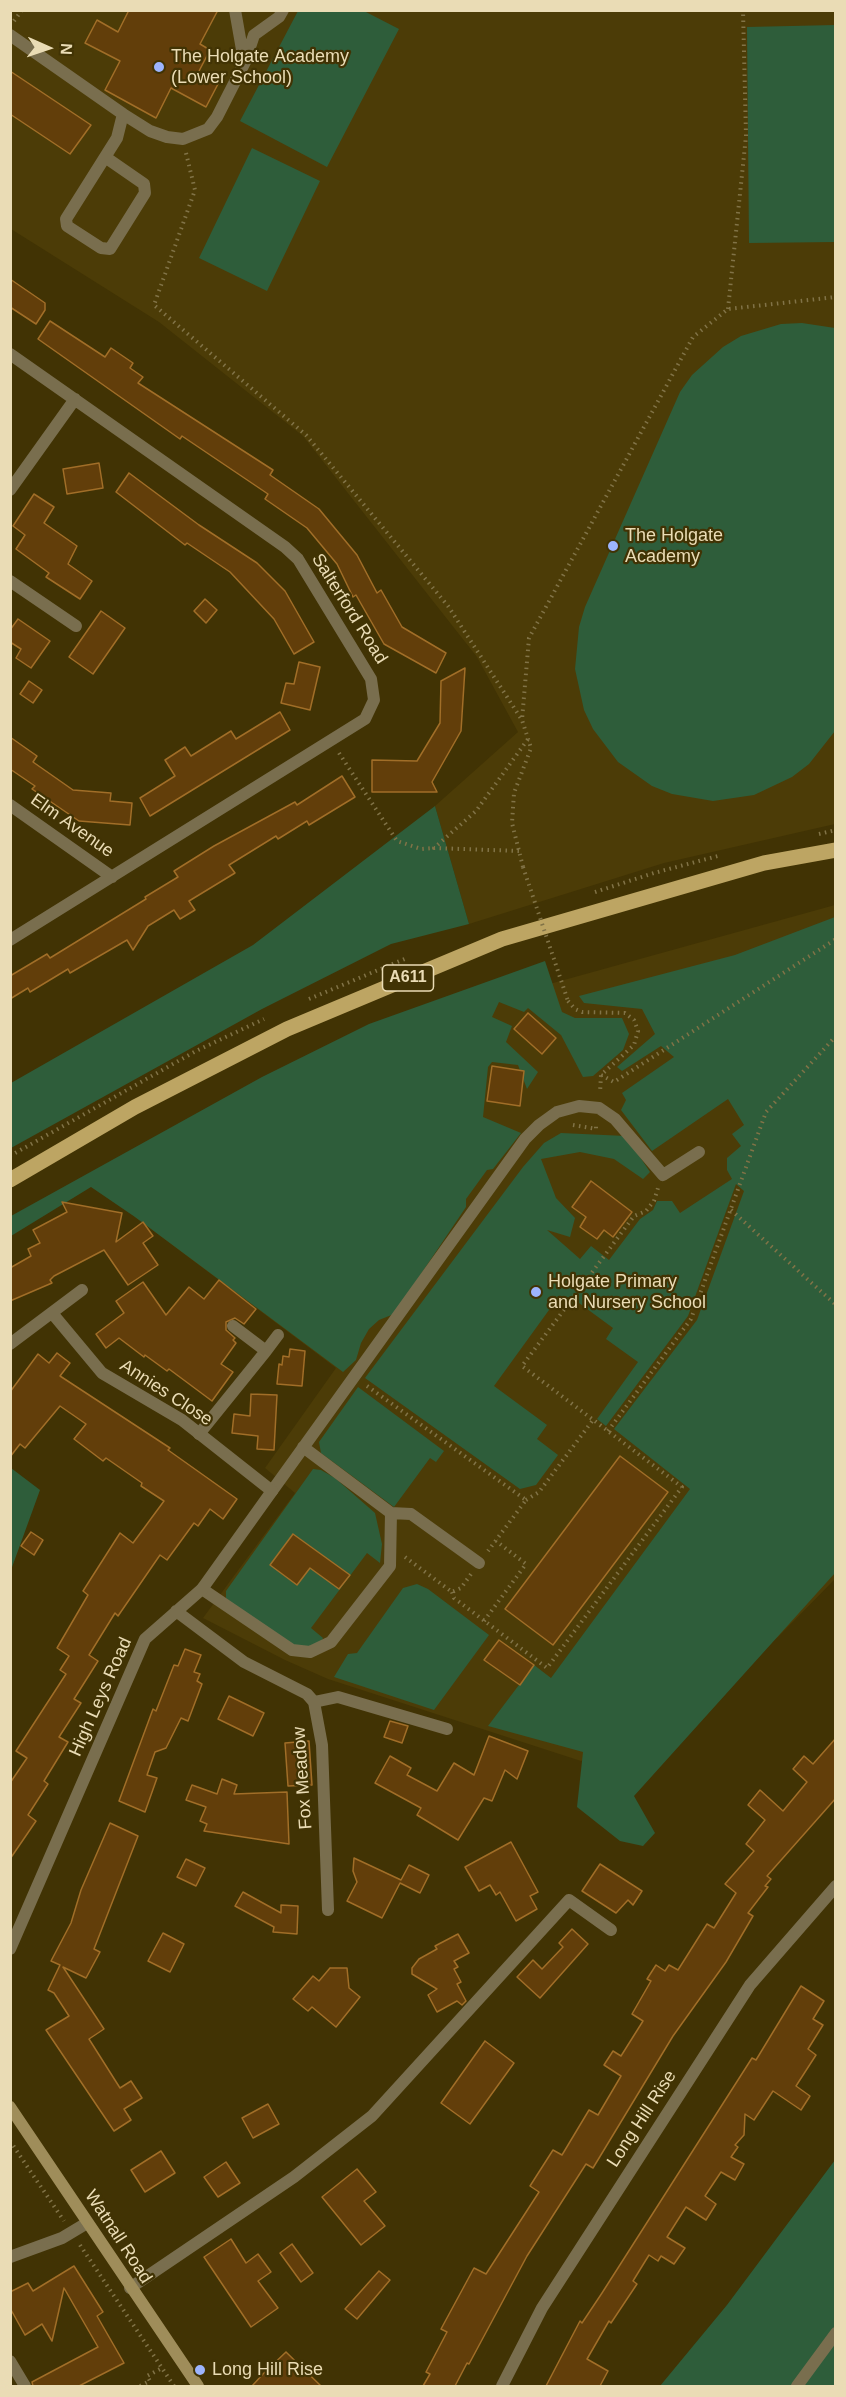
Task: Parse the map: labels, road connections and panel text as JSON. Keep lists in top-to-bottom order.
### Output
{
  "streets": {
    "main road": ["A611", "Watnall Road"],
    "street": [
      "Salterford Road",
      "Elm Avenue",
      "Annies Close",
      "High Leys Road",
      "Fox Meadow",
      "Long Hill Rise"
    ]
  },
  "crossings": [
    ["Salterford Road", "Elm Avenue"],
    ["Annies Close", "High Leys Road"],
    ["High Leys Road", "Fox Meadow"]
  ],
  "places": [
    "The Holgate Academy (Lower School)",
    "The Holgate Academy",
    "Holgate Primary and Nursery School",
    "Long Hill Rise"
  ],
  "north": "right"
}
